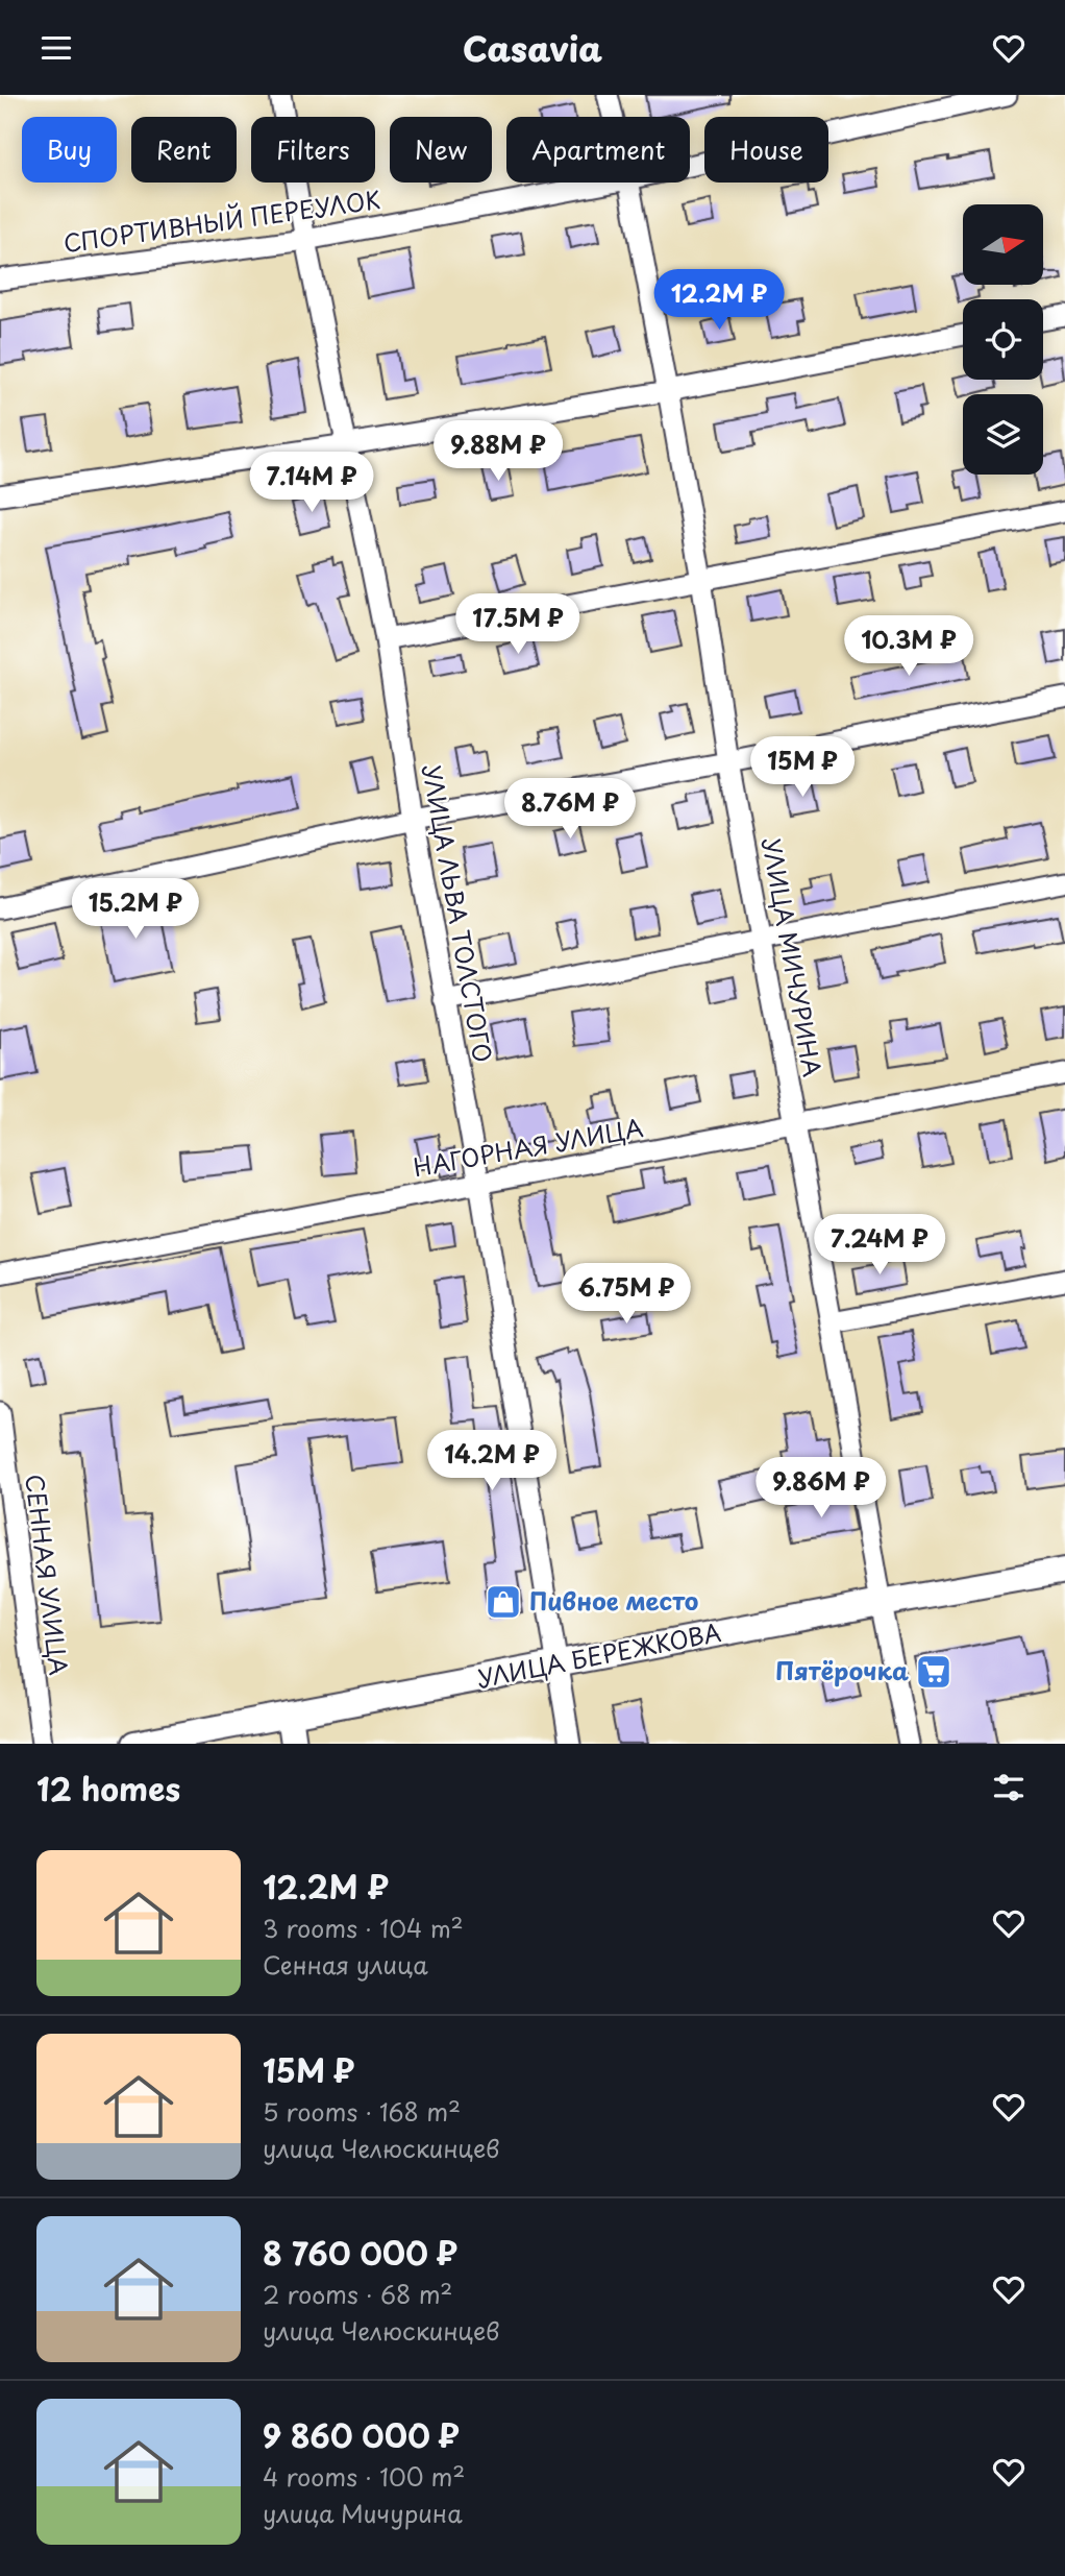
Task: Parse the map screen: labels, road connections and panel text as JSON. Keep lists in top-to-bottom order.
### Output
{
  "streets": {
    "street": [
      "СПОРТИВНЫЙ ПЕРЕУЛОК",
      "УЛИЦА ЛЬВА ТОЛСТОГО",
      "УЛИЦА МИЧУРИНА",
      "НАГОРНАЯ УЛИЦА",
      "СЕННАЯ УЛИЦА",
      "УЛИЦА БЕРЕЖКОВА"
    ]
  },
  "crossings": [
    ["СПОРТИВНЫЙ ПЕРЕУЛОК", "УЛИЦА ЛЬВА ТОЛСТОГО"],
    ["УЛИЦА ЛЬВА ТОЛСТОГО", "НАГОРНАЯ УЛИЦА"],
    ["УЛИЦА ЛЬВА ТОЛСТОГО", "УЛИЦА БЕРЕЖКОВА"],
    ["УЛИЦА МИЧУРИНА", "НАГОРНАЯ УЛИЦА"],
    ["УЛИЦА МИЧУРИНА", "УЛИЦА БЕРЕЖКОВА"]
  ],
  "places": {
    "shop": ["Пивное место"],
    "supermarket": ["Пятёрочка"]
  },
  "north": "right",
  "page": {
    "header": "Casavia",
    "chip": [
      "Buy",
      "Rent",
      "Filters",
      "New",
      "Apartment",
      "House"
    ],
    "price": [
      "12.2M ₽",
      "9.88M ₽",
      "7.14M ₽",
      "17.5M ₽",
      "10.3M ₽",
      "15M ₽",
      "8.76M ₽",
      "15.2M ₽",
      "7.24M ₽",
      "6.75M ₽",
      "14.2M ₽",
      "9.86M ₽"
    ],
    "heading": "12 homes",
    "list": [
      {
        "name": "12.2M ₽",
        "note": "3 rooms · 104 m² · Сенная улица"
      },
      {
        "name": "15M ₽",
        "note": "5 rooms · 168 m² · улица Челюскинцев"
      },
      {
        "name": "8 760 000 ₽",
        "note": "2 rooms · 68 m² · улица Челюскинцев"
      },
      {
        "name": "9 860 000 ₽",
        "note": "4 rooms · 100 m² · улица Мичурина"
      }
    ]
  }
}
